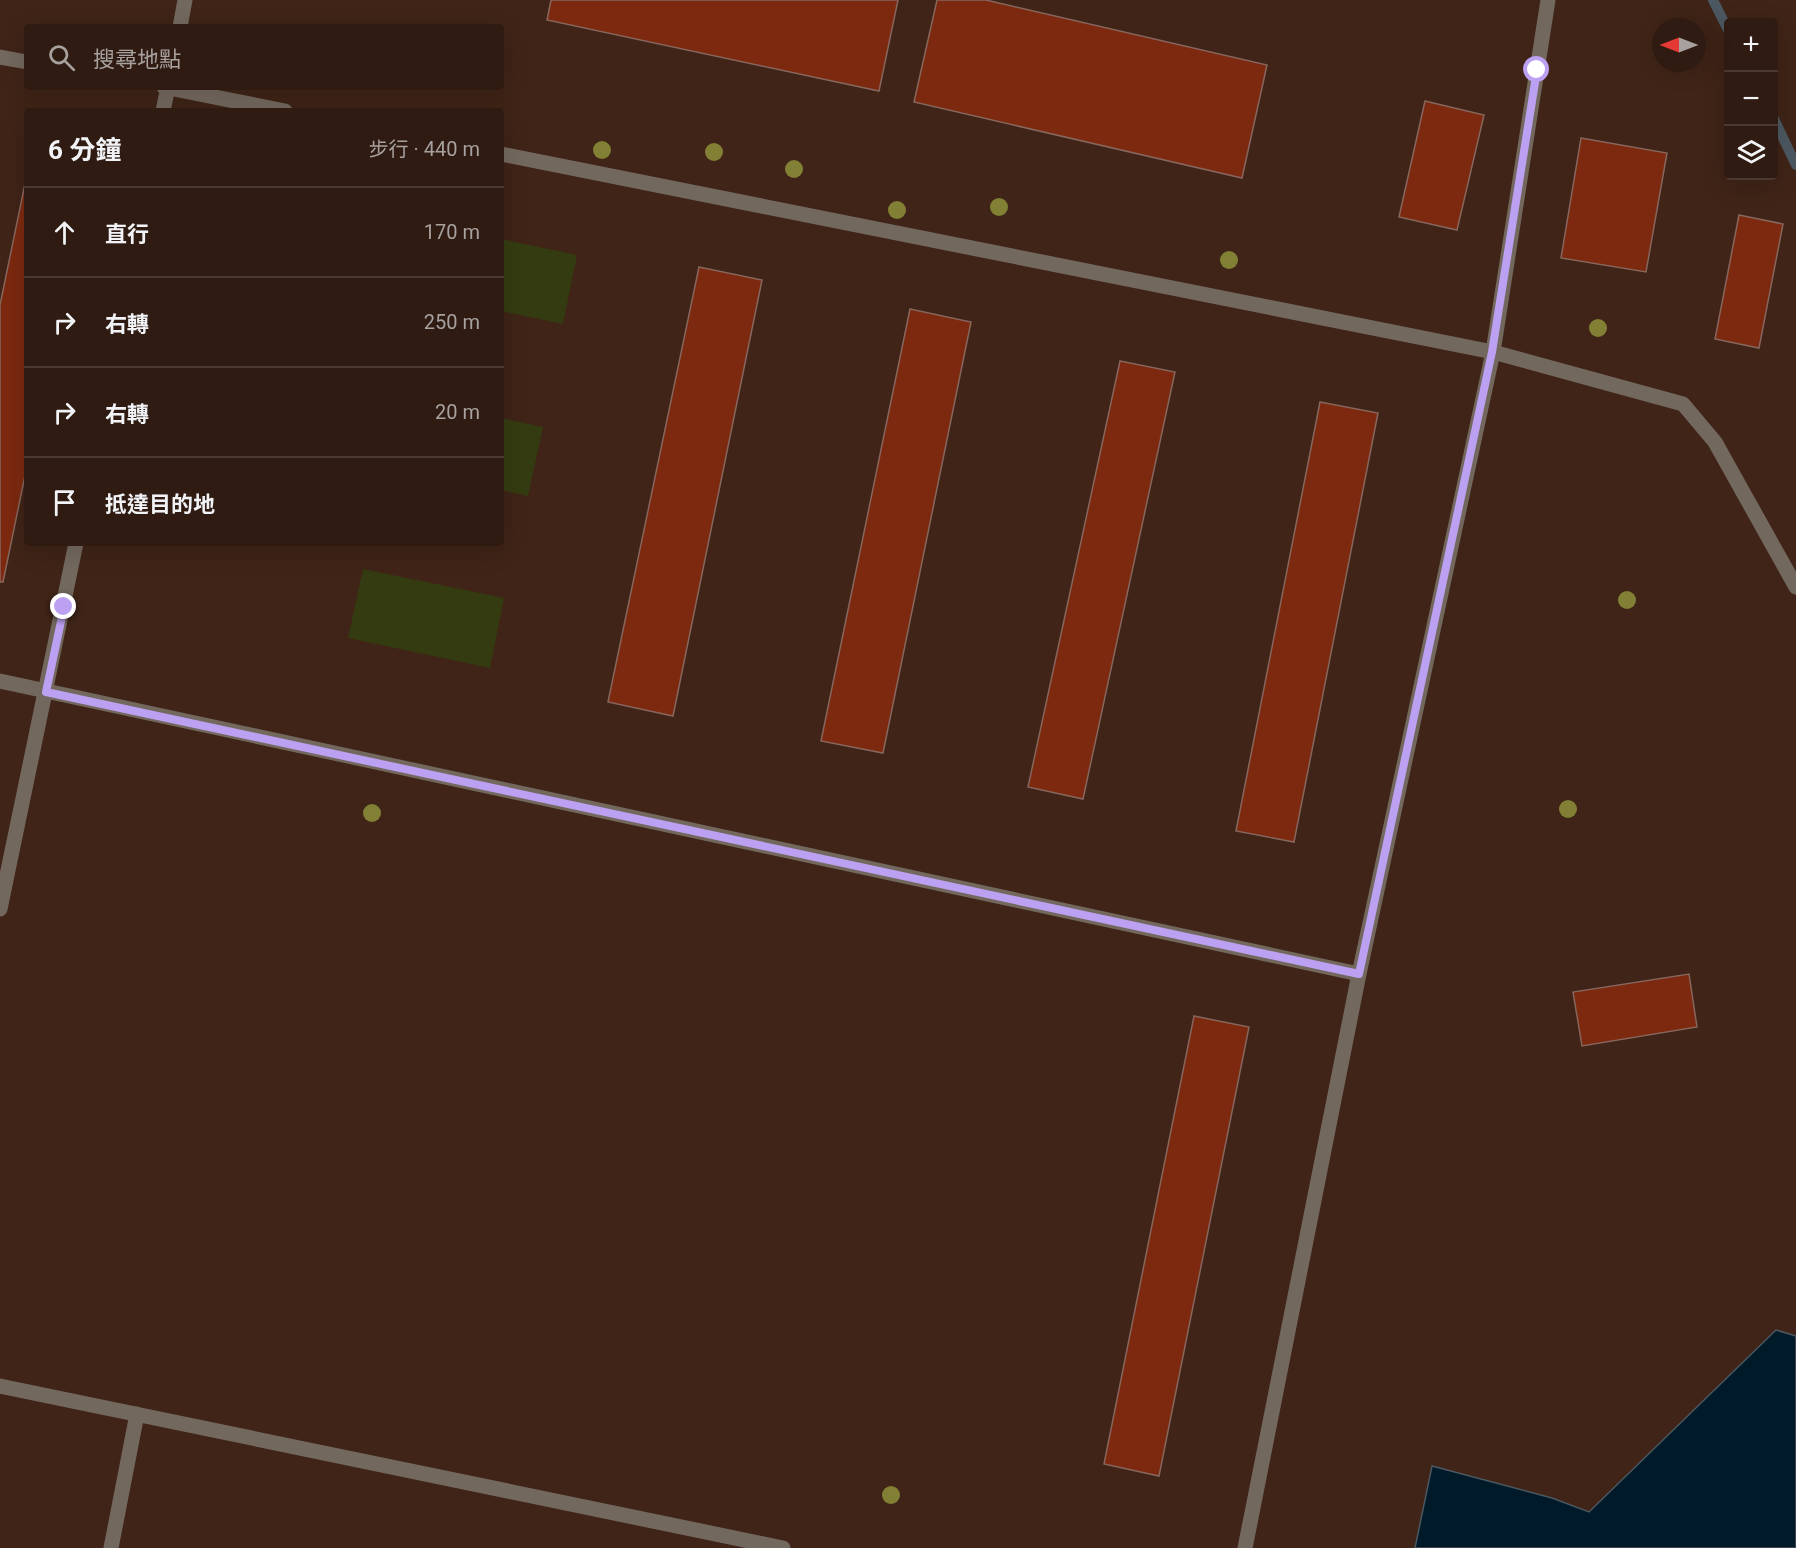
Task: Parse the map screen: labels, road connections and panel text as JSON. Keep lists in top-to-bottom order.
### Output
{
  "north": "left",
  "page": {
    "map_buttons": ["+", "−"],
    "search": "搜尋地點",
    "heading": ["6 分鐘", "步行 · 440 m"],
    "list": [
      ["直行", "170 m"],
      ["右轉", "250 m"],
      ["右轉", "20 m"],
      "抵達目的地"
    ]
  }
}
